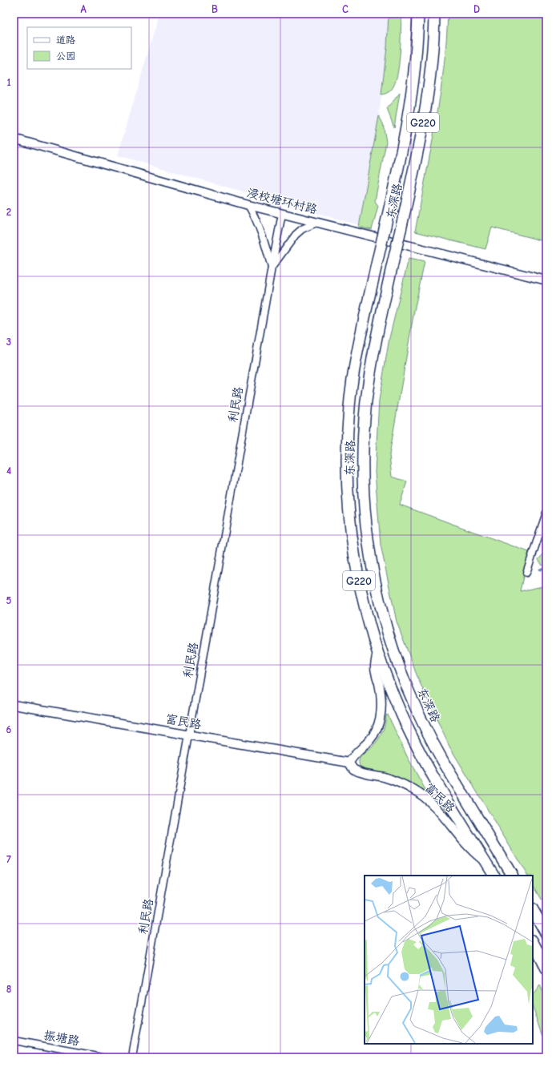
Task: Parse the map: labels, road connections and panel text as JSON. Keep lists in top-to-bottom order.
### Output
{
  "streets": {
    "highway": ["G220", "东深路"],
    "street": [
      "浸校塘环村路",
      "利民路",
      "富民路",
      "振塘路"
    ]
  },
  "crossings": [
    ["浸校塘环村路", "利民路"],
    ["东深路", "富民路"],
    ["利民路", "富民路"]
  ],
  "legend": ["道路", "公园"],
  "grid": {
    "columns": [
      "A",
      "B",
      "C",
      "D"
    ],
    "rows": [
      "1",
      "2",
      "3",
      "4",
      "5",
      "6",
      "7",
      "8"
    ]
  }
}
